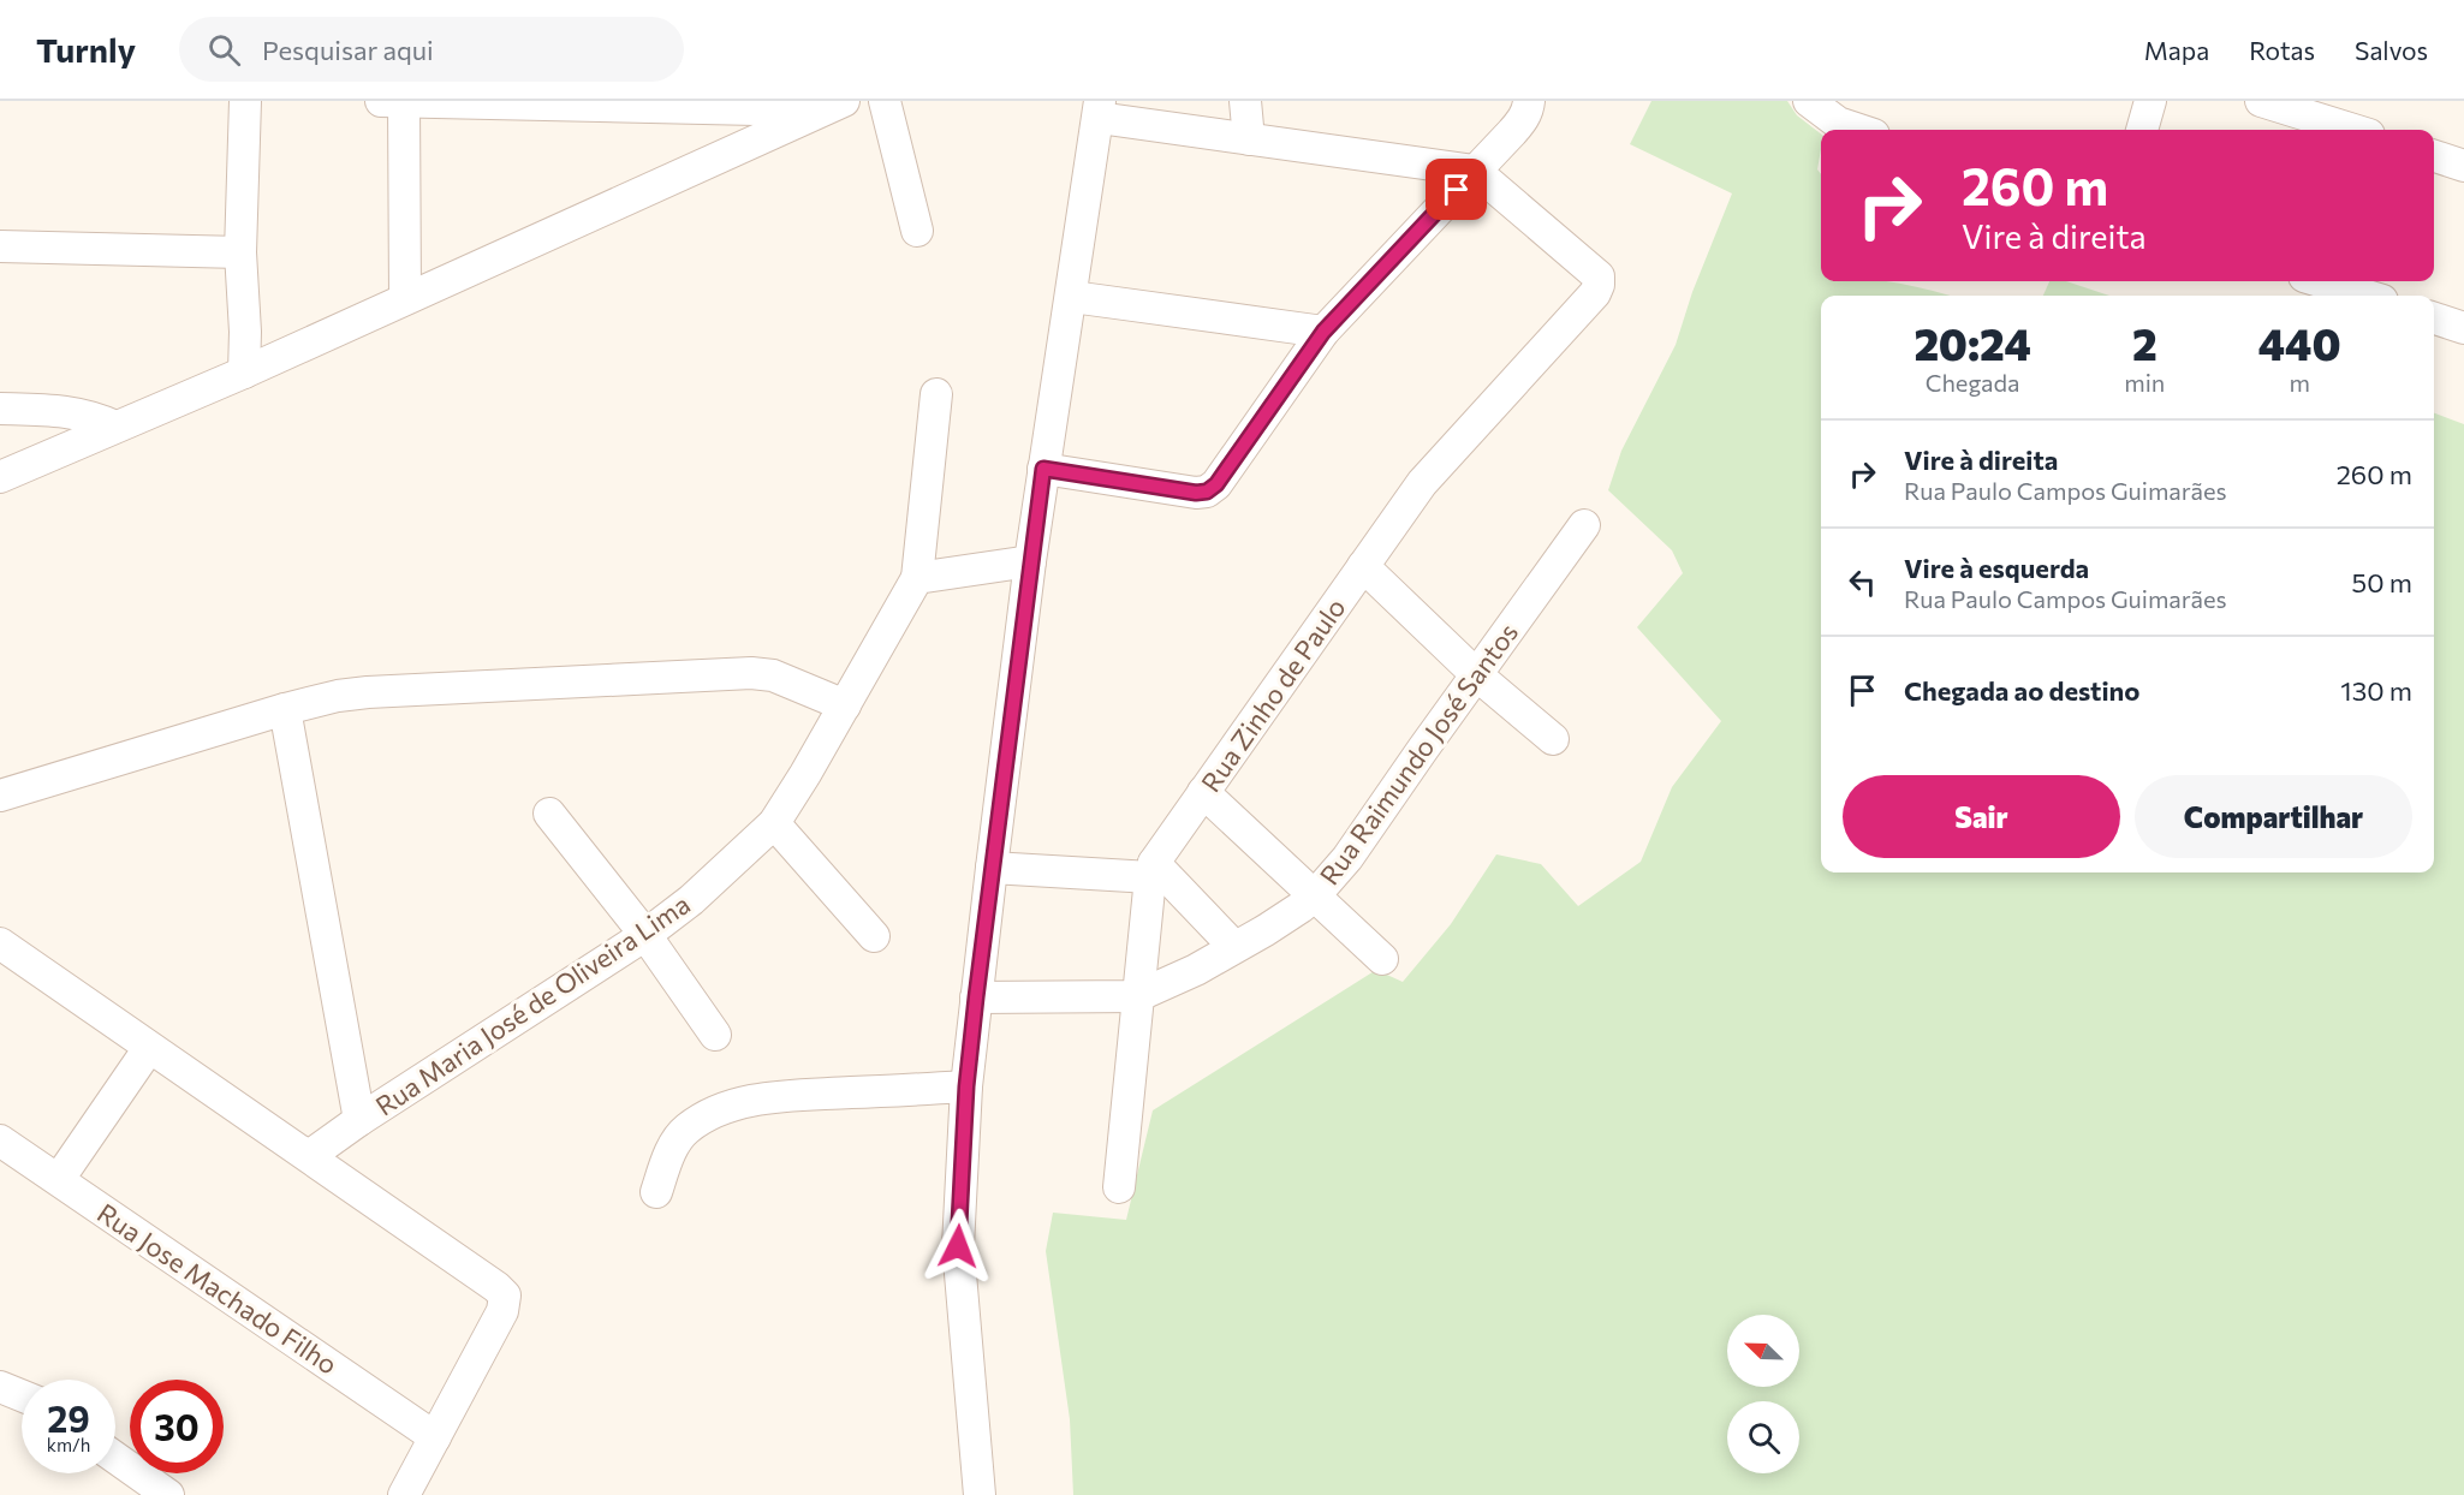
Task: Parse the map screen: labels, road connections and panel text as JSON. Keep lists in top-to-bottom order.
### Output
{
  "streets": {
    "street": [
      "Rua Zinho de Paulo",
      "Rua Raimundo José Santos",
      "Rua Maria José de Oliveira Lima",
      "Rua Jose Machado Filho"
    ]
  },
  "crossings": [
    ["Rua Zinho de Paulo", "Rua Raimundo José Santos"]
  ],
  "north": "top left",
  "page": {
    "header": "Turnly",
    "search": "Pesquisar aqui",
    "nav": ["Mapa", "Rotas", "Salvos"],
    "turn": ["260 m", "Vire à direita"],
    "eta": [
      "20:24",
      "Chegada",
      "2",
      "min",
      "440",
      "m"
    ],
    "list": [
      {
        "name": "Vire à direita",
        "note": "Rua Paulo Campos Guimarães",
        "value": "260 m"
      },
      {
        "name": "Vire à esquerda",
        "note": "Rua Paulo Campos Guimarães",
        "value": "50 m"
      },
      {
        "name": "Chegada ao destino",
        "value": "130 m"
      }
    ],
    "buttons": ["Sair", "Compartilhar"],
    "speed": "29 km/h",
    "limit": "30"
  }
}
